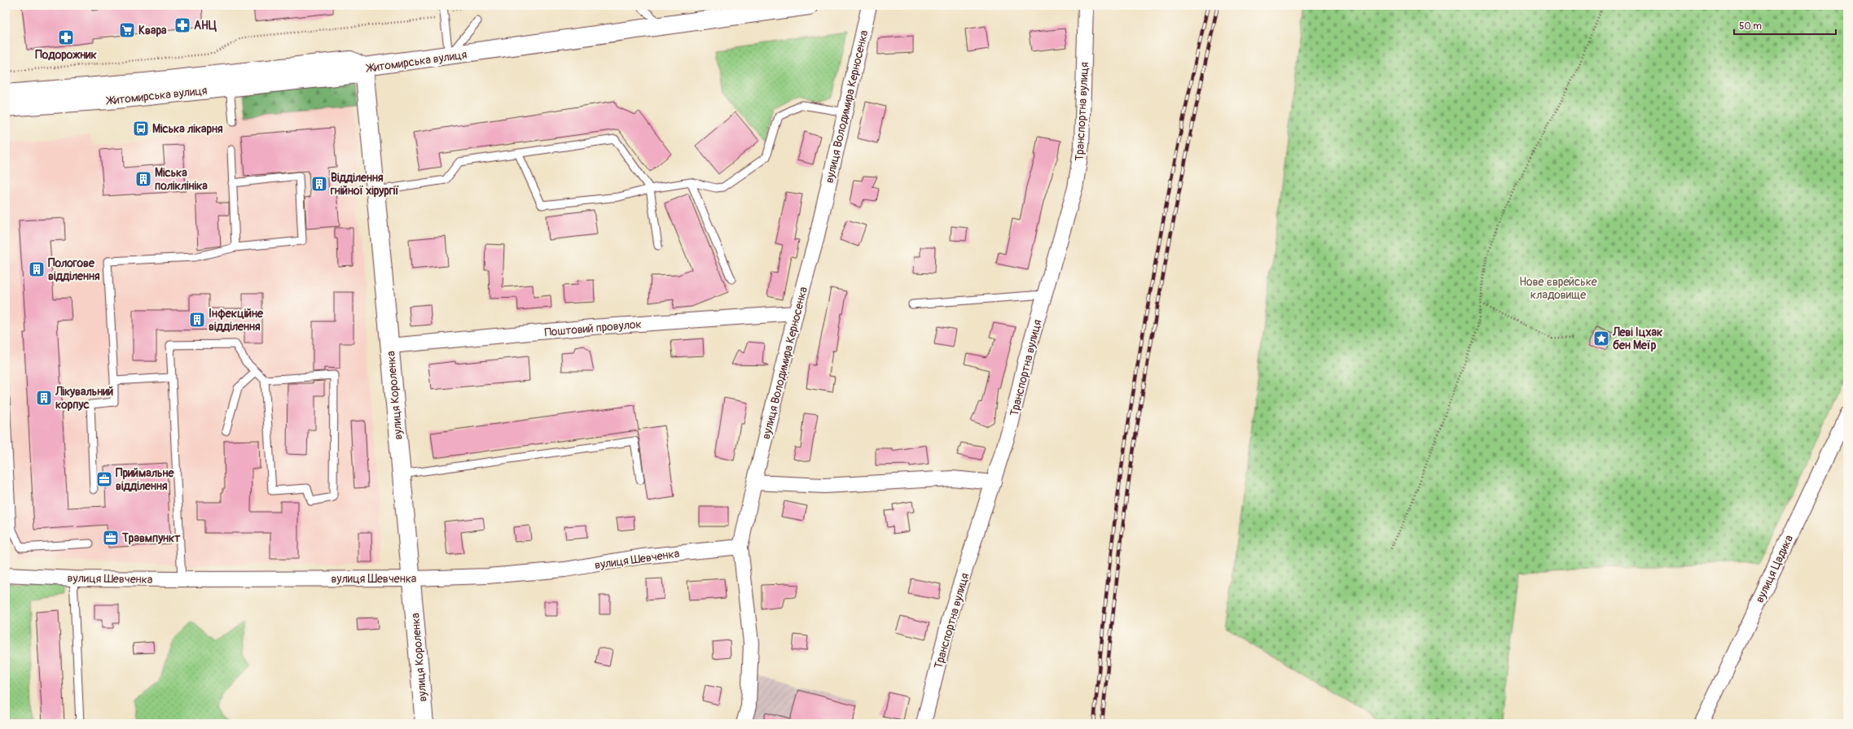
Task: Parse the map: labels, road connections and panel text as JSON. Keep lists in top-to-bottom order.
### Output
{
  "streets": {
    "main road": ["Житомирська вулиця", "вулиця Короленка"],
    "street": [
      "вулиця Володимира Керносенка",
      "Транспортна вулиця",
      "Поштовий провулок",
      "вулиця Шевченка",
      "вулиця Цадика"
    ]
  },
  "crossings": [
    ["Житомирська вулиця", "вулиця Короленка"],
    ["вулиця Володимира Керносенка", "Поштовий провулок"],
    ["вулиця Володимира Керносенка", "вулиця Шевченка"],
    ["Поштовий провулок", "вулиця Короленка"],
    ["вулиця Короленка", "вулиця Шевченка"]
  ],
  "parks": ["Нове єврейське кладовище"],
  "places": {
    "pharmacy": ["АНЦ", "Подорожник"],
    "supermarket": ["Квара"],
    "bus stop": ["Міська лікарня"],
    "building": [
      "Міська поліклініка",
      "Відділення гнійної хірургії",
      "Пологове відділення",
      "Інфекційне відділення",
      "Лікувальний корпус"
    ],
    "place": ["Леві Іцхак бен Меїр"],
    "office": ["Приймальне відділення", "Травмпункт"]
  },
  "scale_bar": "50 m"
}
